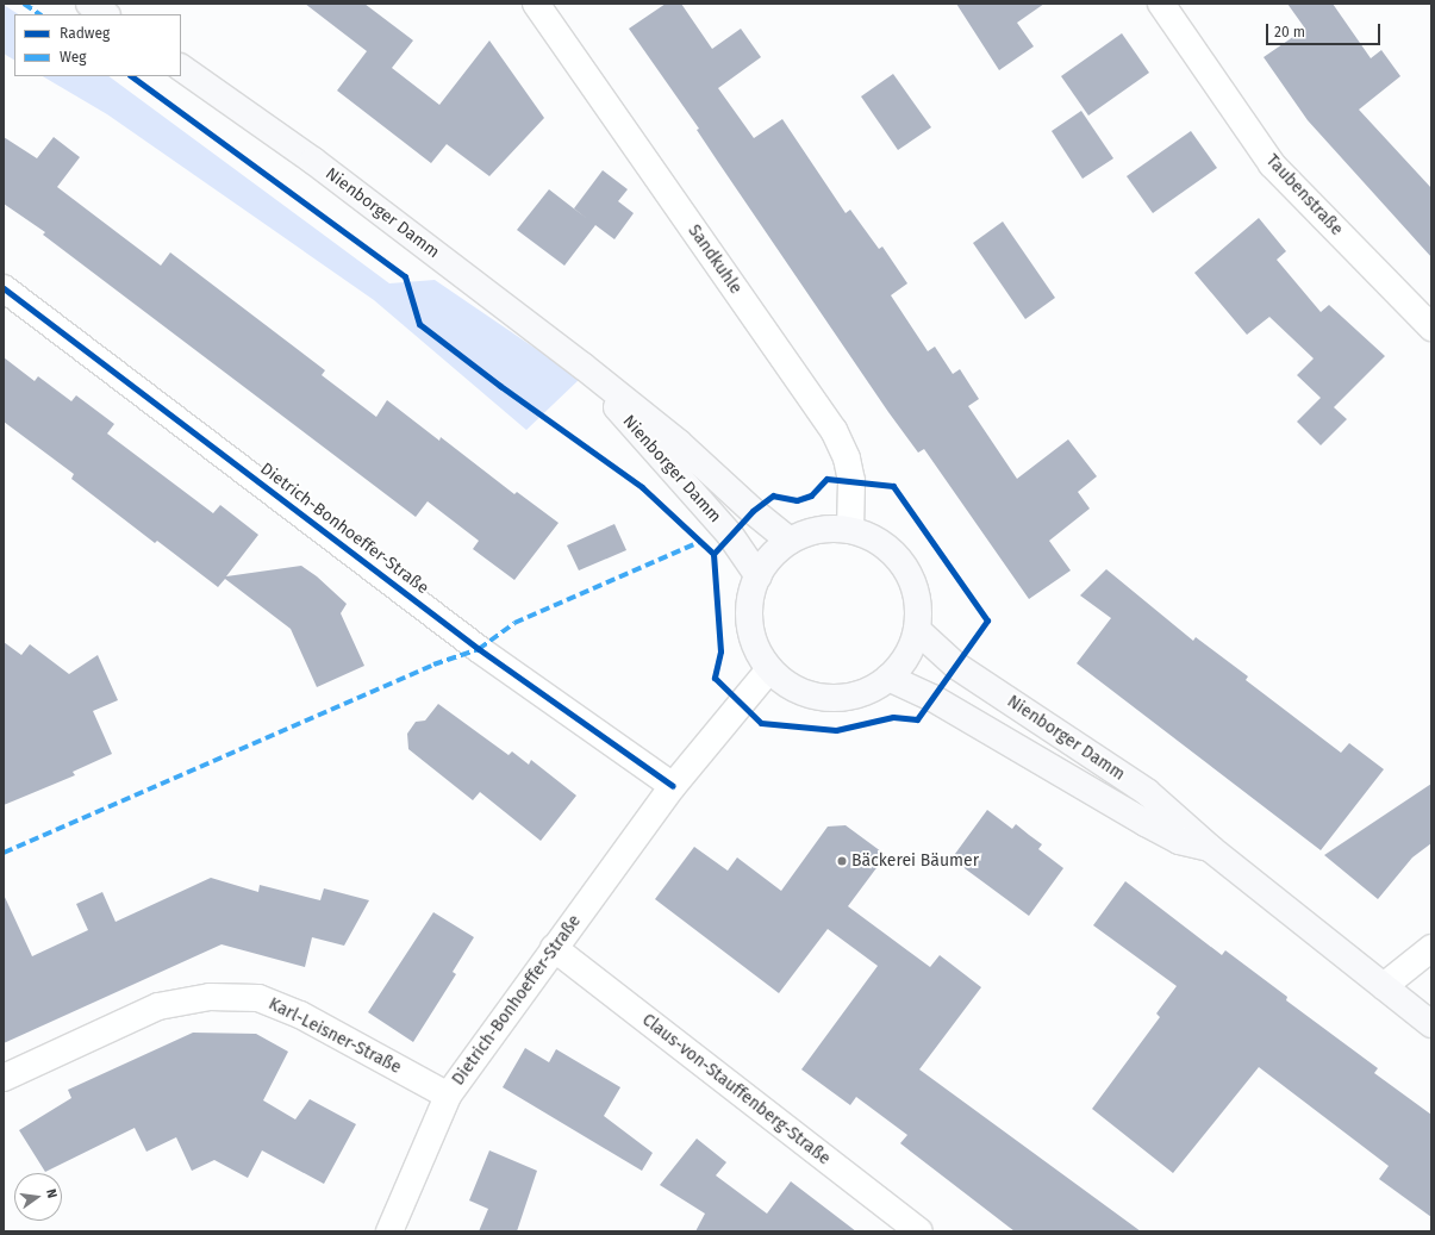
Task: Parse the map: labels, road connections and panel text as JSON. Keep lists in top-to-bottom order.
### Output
{
  "streets": {
    "street": [
      "Taubenstraße",
      "Nienborger Damm",
      "Sandkuhle",
      "Dietrich-Bonhoeffer-Straße",
      "Karl-Leisner-Straße",
      "Claus-von-Stauffenberg-Straße"
    ]
  },
  "crossings": [
    ["Nienborger Damm", "Sandkuhle"],
    ["Nienborger Damm", "Dietrich-Bonhoeffer-Straße"],
    ["Sandkuhle", "Dietrich-Bonhoeffer-Straße"],
    ["Dietrich-Bonhoeffer-Straße", "Karl-Leisner-Straße"],
    ["Dietrich-Bonhoeffer-Straße", "Claus-von-Stauffenberg-Straße"]
  ],
  "places": ["Bäckerei Bäumer"],
  "legend": ["Radweg", "Weg"],
  "scale_bar": "20 m",
  "north": "right"
}
